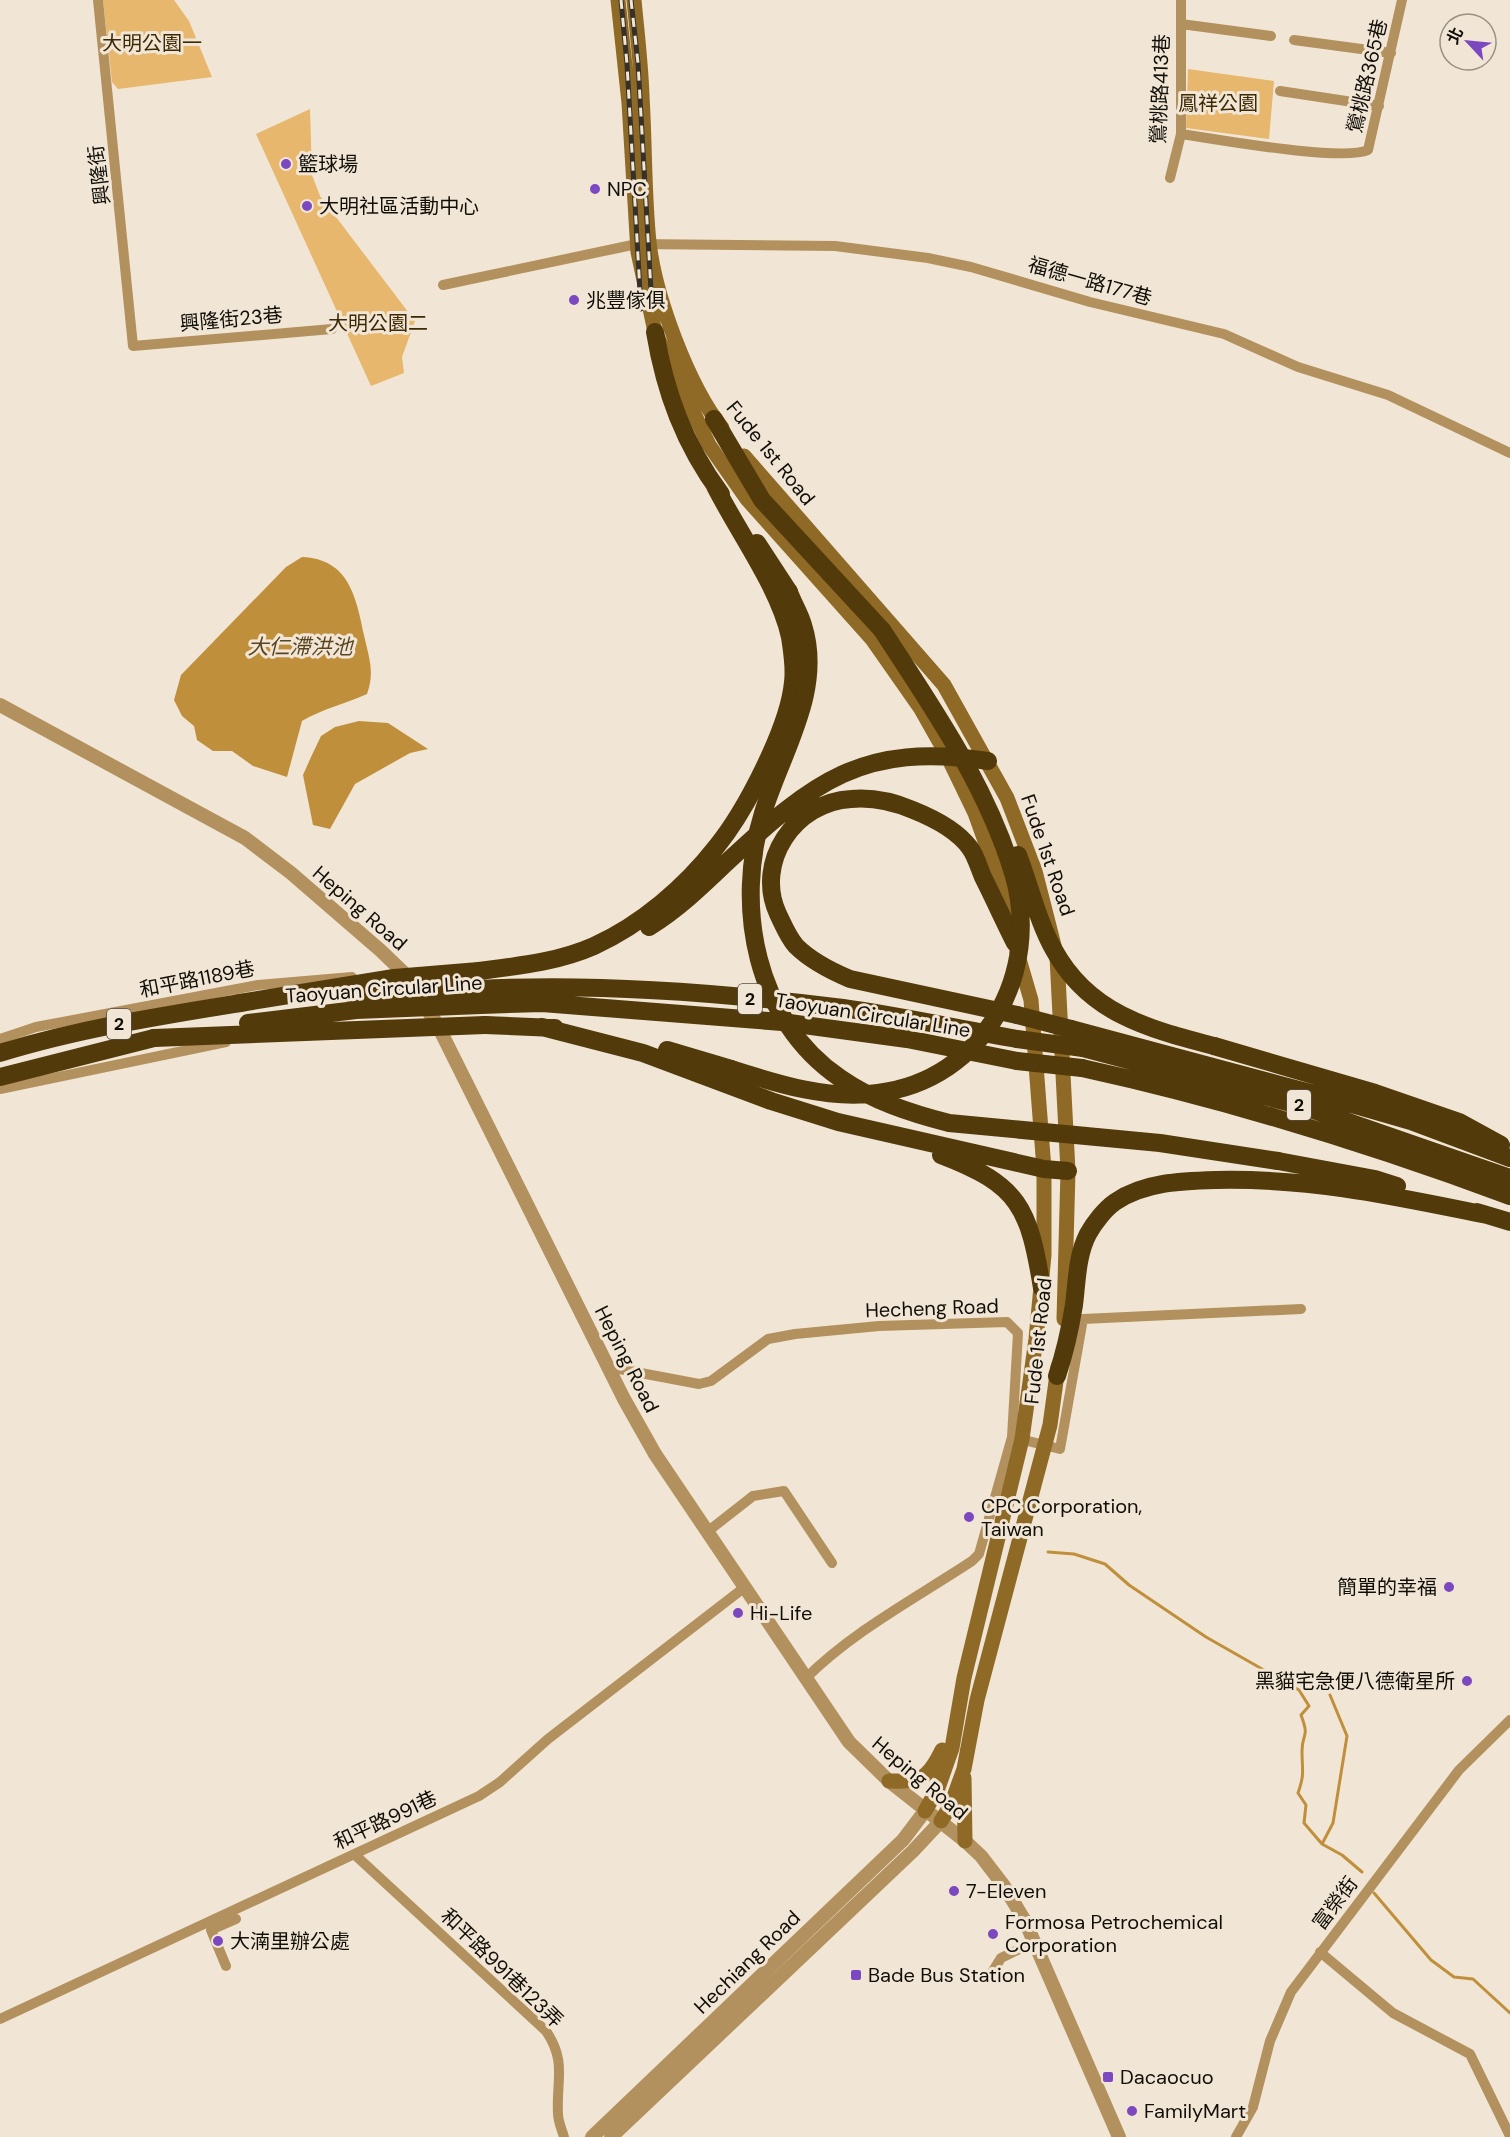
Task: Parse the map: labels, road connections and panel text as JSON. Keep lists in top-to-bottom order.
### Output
{
  "streets": {
    "highway": ["Taoyuan Circular Line", "2"],
    "main road": ["Fude 1st Road"],
    "street": [
      "鶯桃路365巷",
      "鶯桃路413巷",
      "興隆街",
      "福德一路177巷",
      "興隆街23巷",
      "Heping Road",
      "和平路1189巷",
      "Hecheng Road",
      "和平路991巷",
      "富榮街",
      "Hechiang Road",
      "和平路991巷123弄"
    ]
  },
  "crossings": [
    ["鶯桃路365巷", "鶯桃路413巷"],
    ["興隆街", "興隆街23巷"],
    ["福德一路177巷", "Fude 1st Road"],
    ["Fude 1st Road", "Heping Road"],
    ["Fude 1st Road", "Hecheng Road"],
    ["Fude 1st Road", "Hechiang Road"],
    ["Heping Road", "和平路1189巷"],
    ["Heping Road", "Hecheng Road"],
    ["Heping Road", "和平路991巷"],
    ["Heping Road", "Hechiang Road"],
    ["Taoyuan Circular Line", "2"],
    ["和平路991巷", "和平路991巷123弄"]
  ],
  "water": ["大仁滯洪池"],
  "parks": ["大明公園一", "鳳祥公園", "大明公園二"],
  "places": {
    "other": [
      "籃球場",
      "NPC",
      "大明社區活動中心",
      "兆豐傢俱",
      "CPC Corporation, Taiwan",
      "簡單的幸福",
      "Hi-Life",
      "黑貓宅急便八德衛星所",
      "7-Eleven",
      "Formosa Petrochemical Corporation",
      "大湳里辦公處",
      "FamilyMart"
    ],
    "transit": ["Bade Bus Station", "Dacaocuo"]
  },
  "north": "top left"
}
